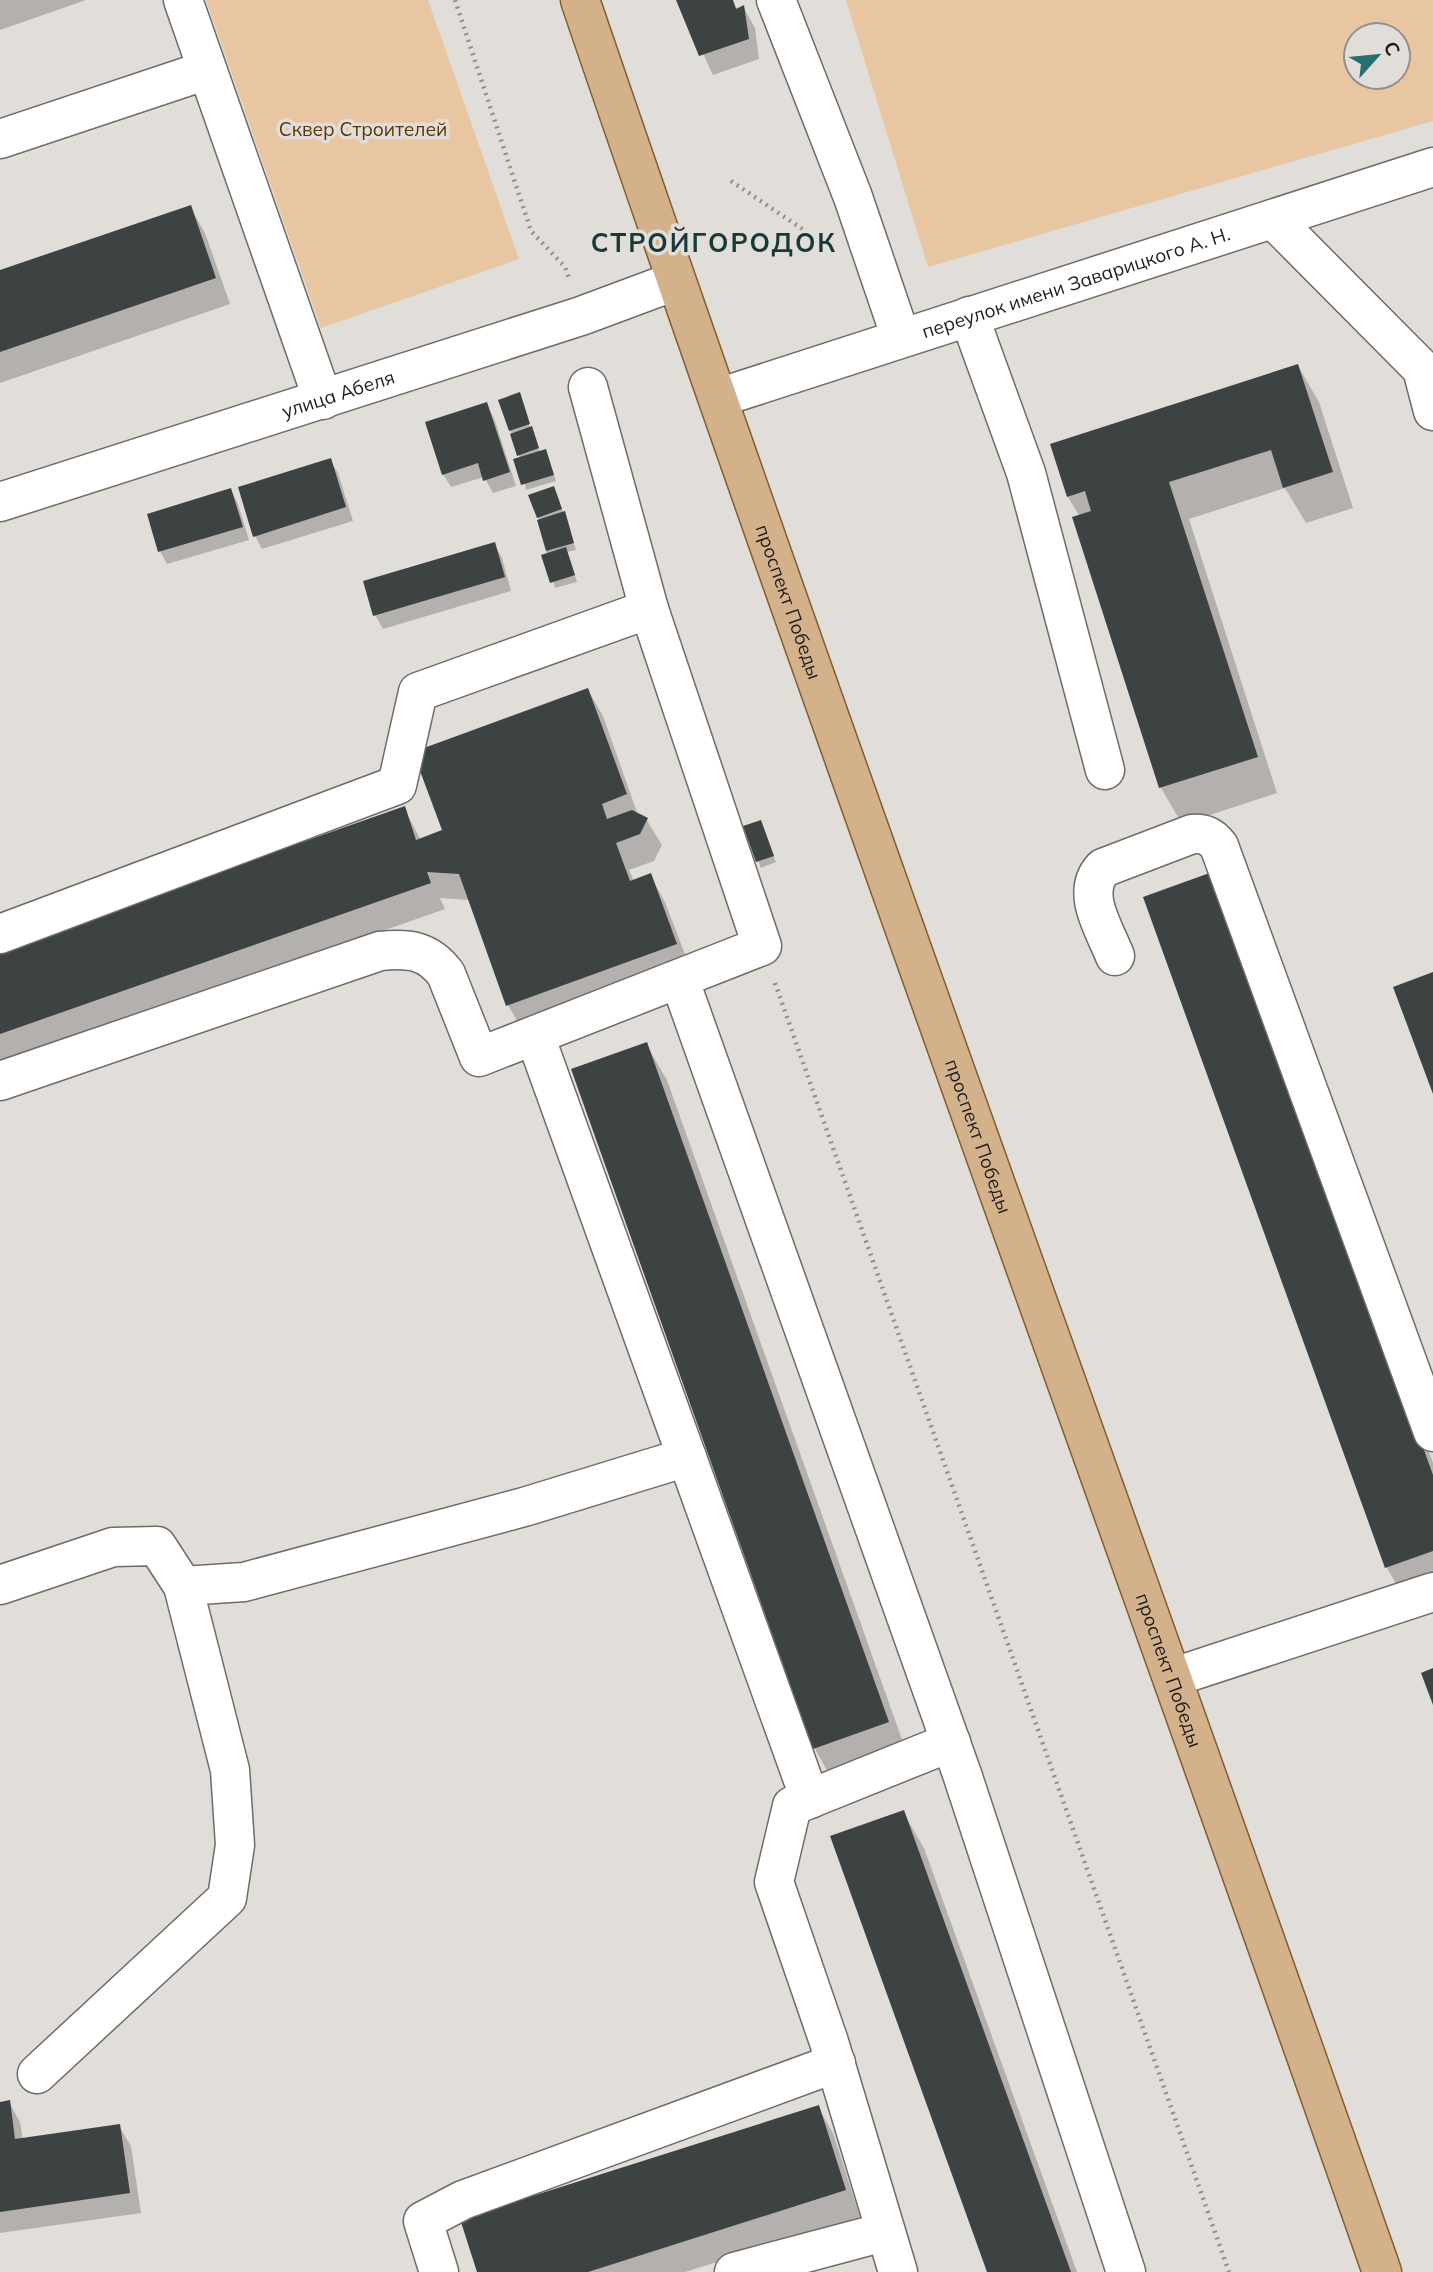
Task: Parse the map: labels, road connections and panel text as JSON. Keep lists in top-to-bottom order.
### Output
{
  "streets": {
    "main road": ["проспект Победы"],
    "street": ["переулок имени Заварицкого А. Н.", "улица Абеля"]
  },
  "crossings": [
    ["переулок имени Заварицкого А. Н.", "проспект Победы"],
    ["улица Абеля", "проспект Победы"]
  ],
  "districts": ["СТРОЙГОРОДОК"],
  "parks": ["Сквер Строителей"],
  "north": "top right"
}
